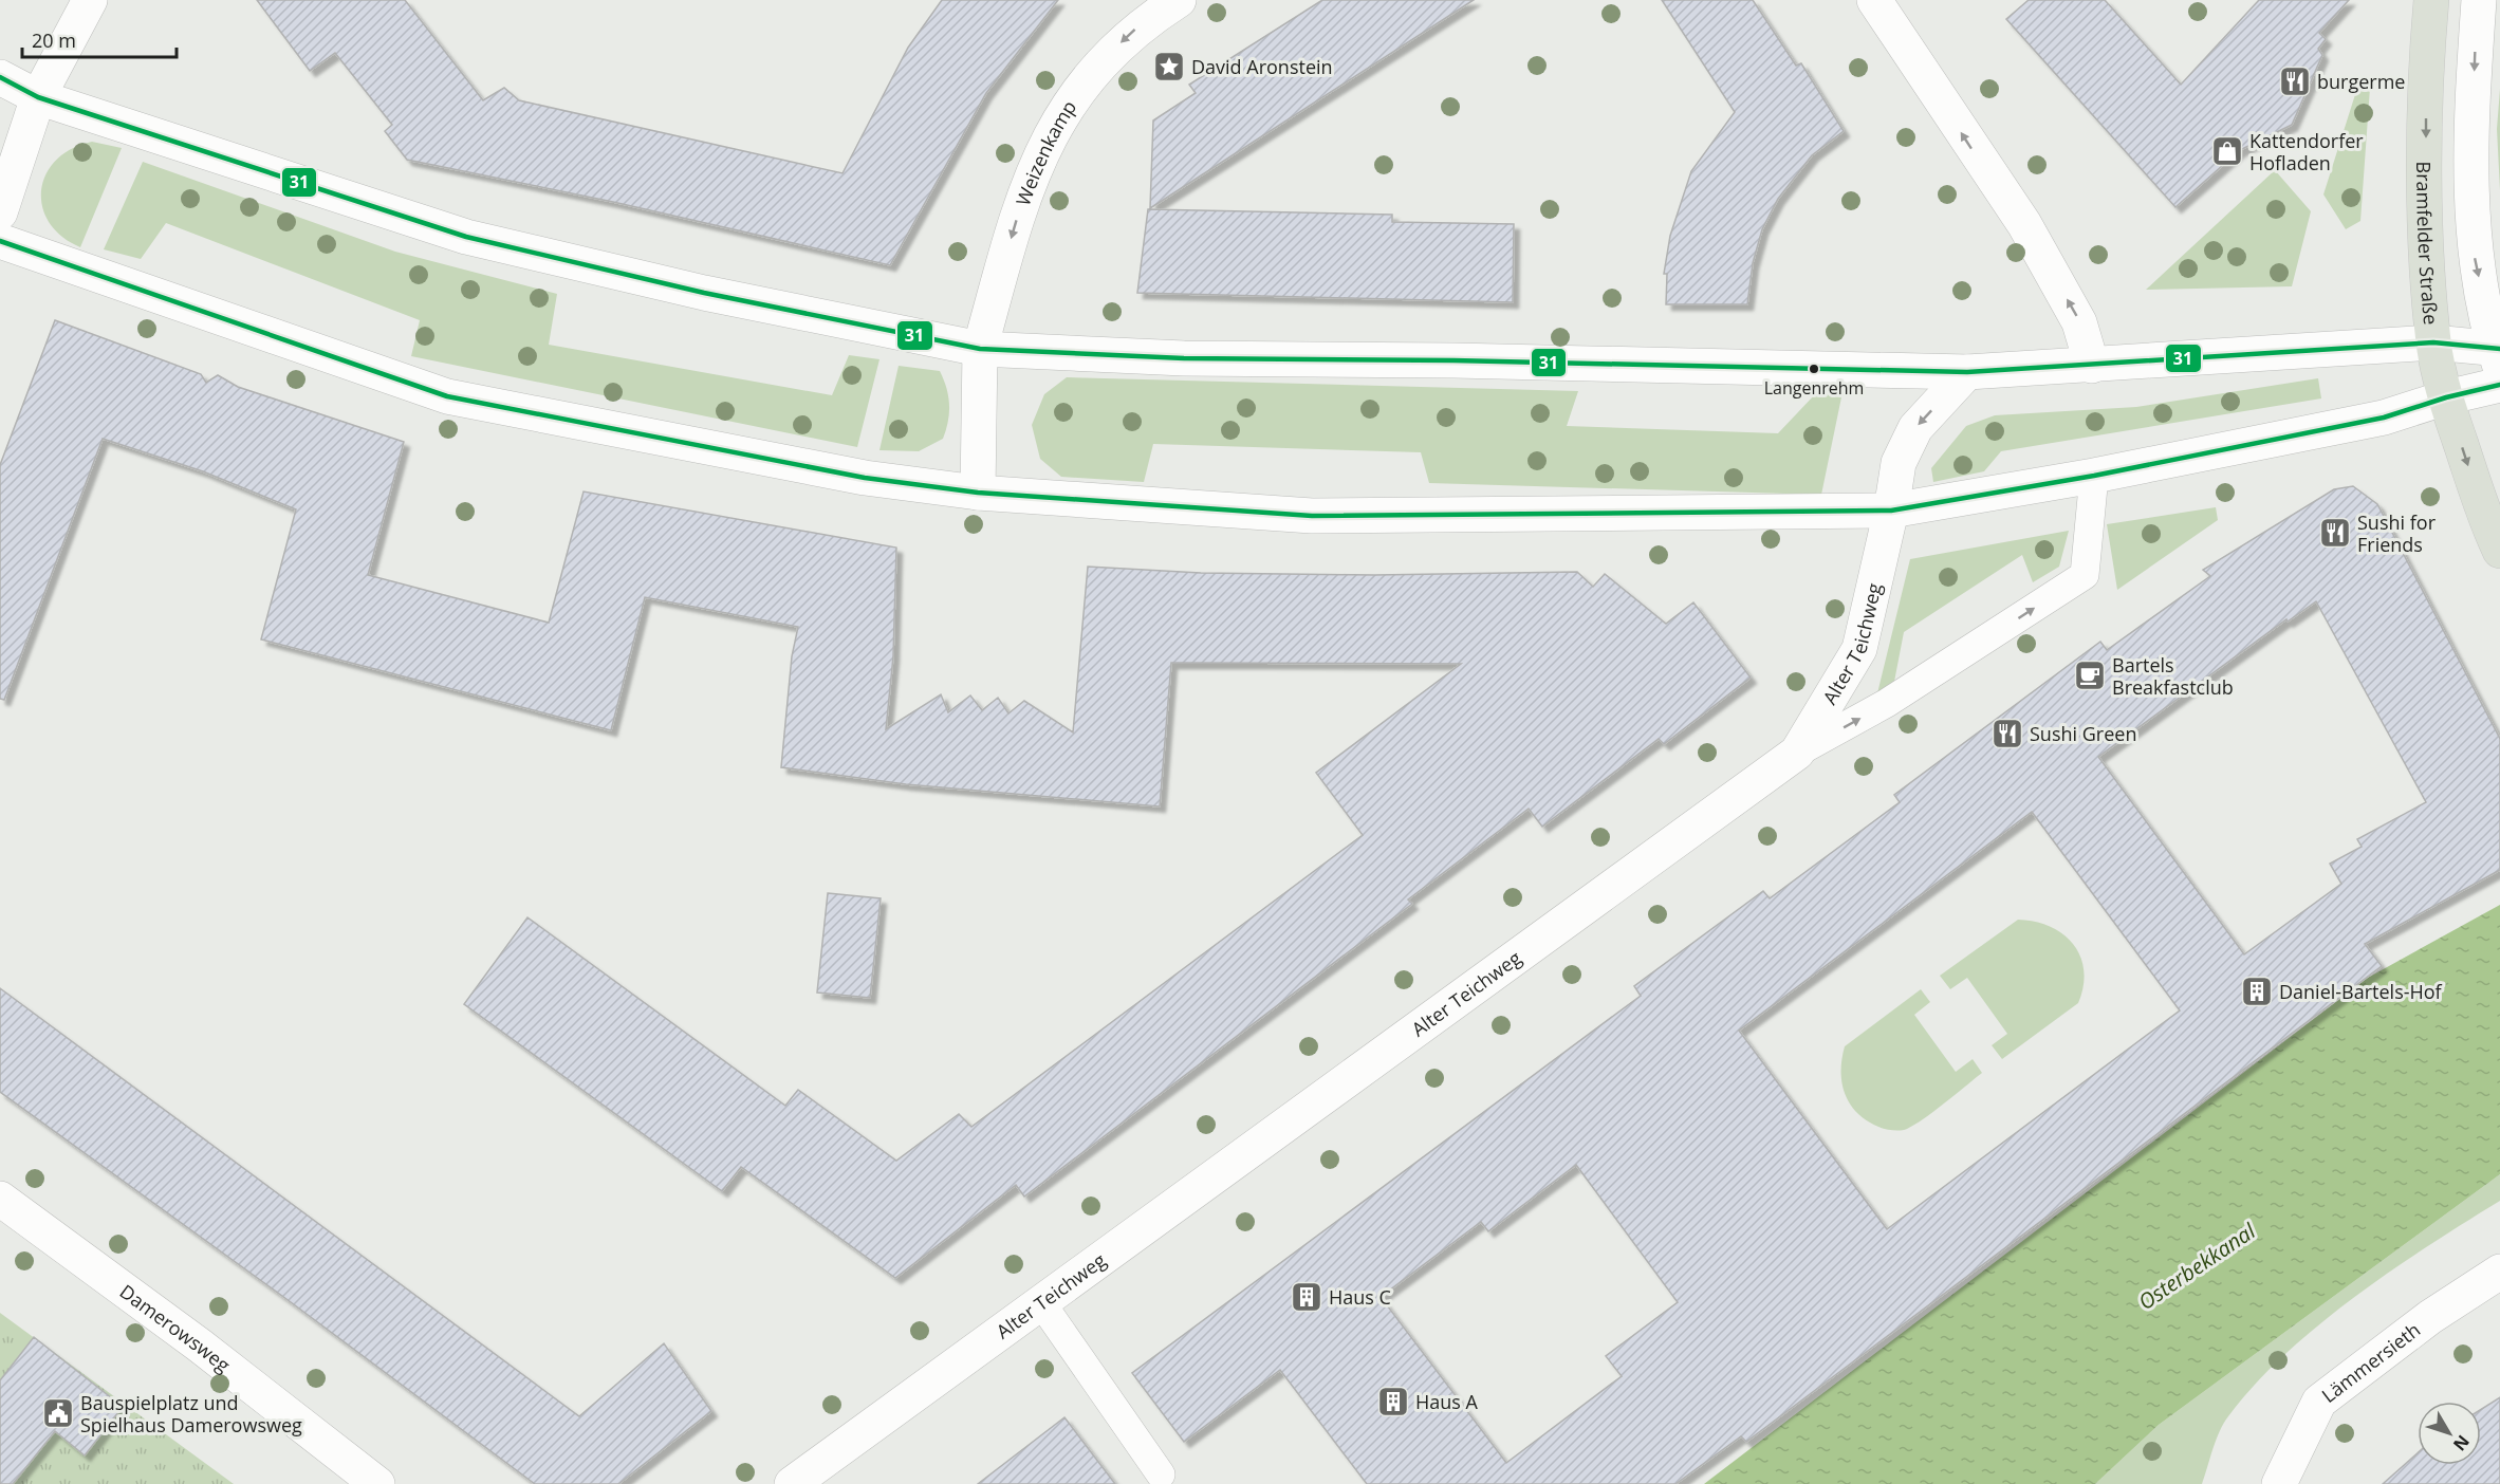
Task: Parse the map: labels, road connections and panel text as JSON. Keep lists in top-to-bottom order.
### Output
{
  "streets": {
    "main road": ["Bramfelder Straße"],
    "street": [
      "Weizenkamp",
      "Alter Teichweg",
      "Damerowsweg",
      "Lämmersieth"
    ]
  },
  "one_way": ["Weizenkamp", "Bramfelder Straße"],
  "water": ["Osterbekkanal"],
  "places": {
    "place": ["David Aronstein"],
    "restaurant": ["burgerme", "Sushi for Friends", "Sushi Green"],
    "shop": ["Kattendorfer Hofladen"],
    "other": ["Langenrehm"],
    "cafe": ["Bartels Breakfastclub"],
    "building": ["Daniel-Bartels-Hof", "Haus C", "Haus A"],
    "public building": ["Bauspielplatz und Spielhaus Damerowsweg"]
  },
  "lines": ["transit line 31"],
  "scale_bar": "20 m",
  "north": "bottom right"
}
